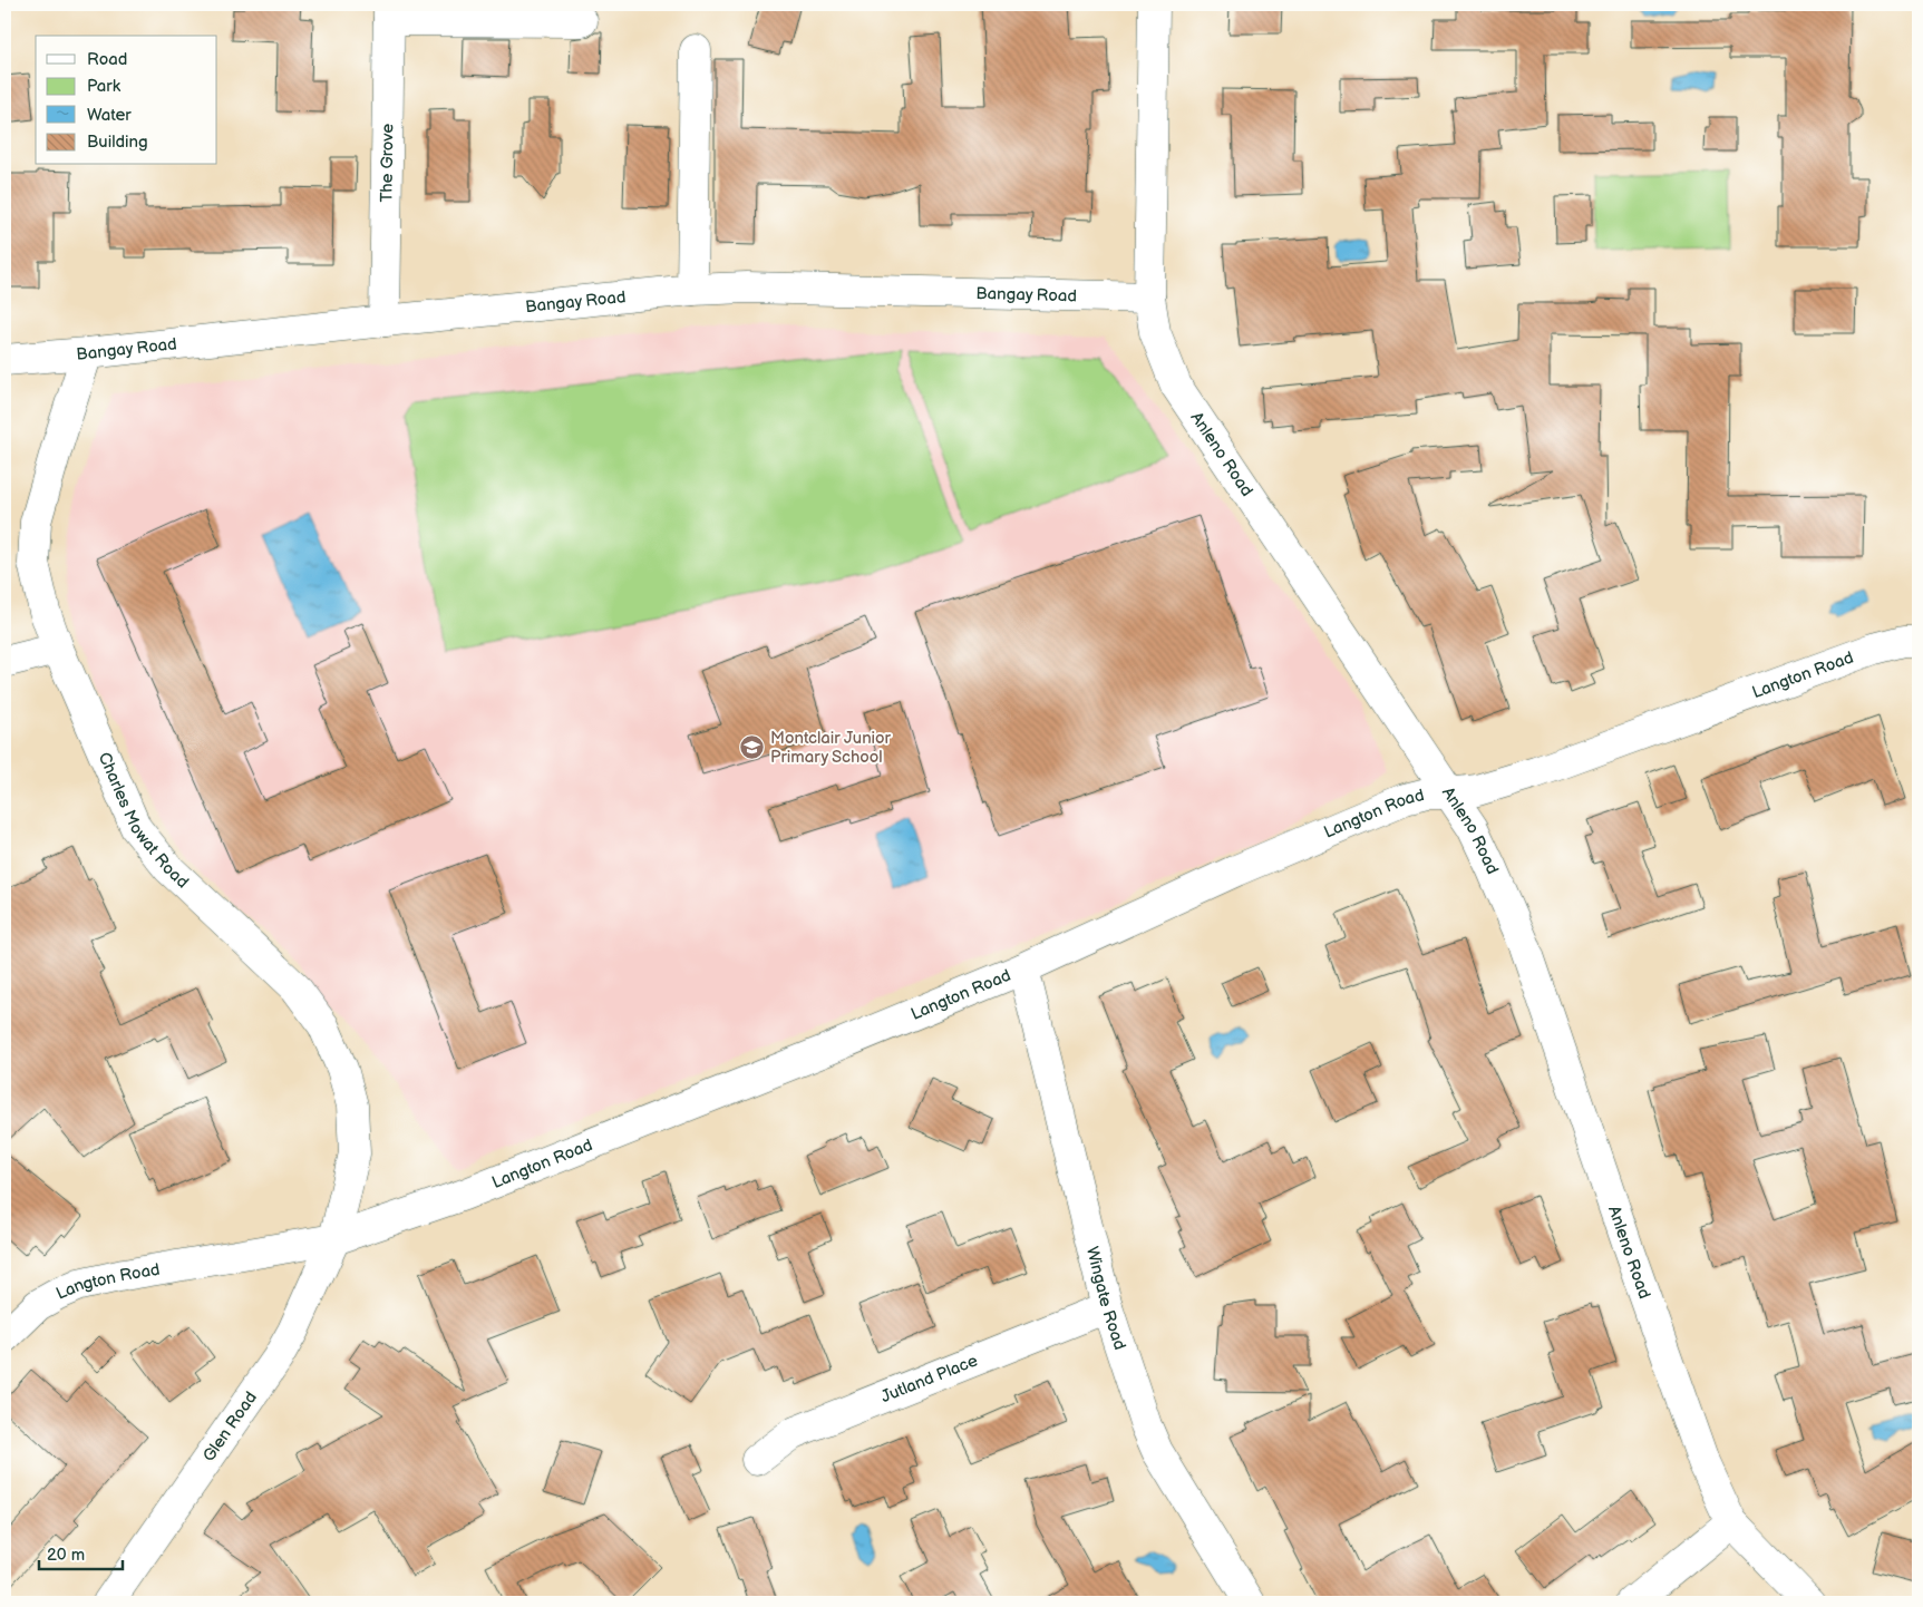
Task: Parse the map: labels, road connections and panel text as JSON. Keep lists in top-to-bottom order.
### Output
{
  "streets": {
    "street": [
      "The Grove",
      "Bangay Road",
      "Anleno Road",
      "Langton Road",
      "Charles Mowat Road",
      "Wingate Road",
      "Jutland Place",
      "Glen Road"
    ]
  },
  "crossings": [
    ["The Grove", "Bangay Road"],
    ["Bangay Road", "Anleno Road"],
    ["Bangay Road", "Charles Mowat Road"],
    ["Anleno Road", "Langton Road"],
    ["Langton Road", "Charles Mowat Road"],
    ["Langton Road", "Wingate Road"],
    ["Langton Road", "Glen Road"],
    ["Charles Mowat Road", "Glen Road"],
    ["Wingate Road", "Jutland Place"]
  ],
  "places": {
    "school or university": ["Montclair Junior Primary School"]
  },
  "legend": [
    "Road",
    "Park",
    "Water",
    "Building"
  ],
  "scale_bar": "20 m"
}
